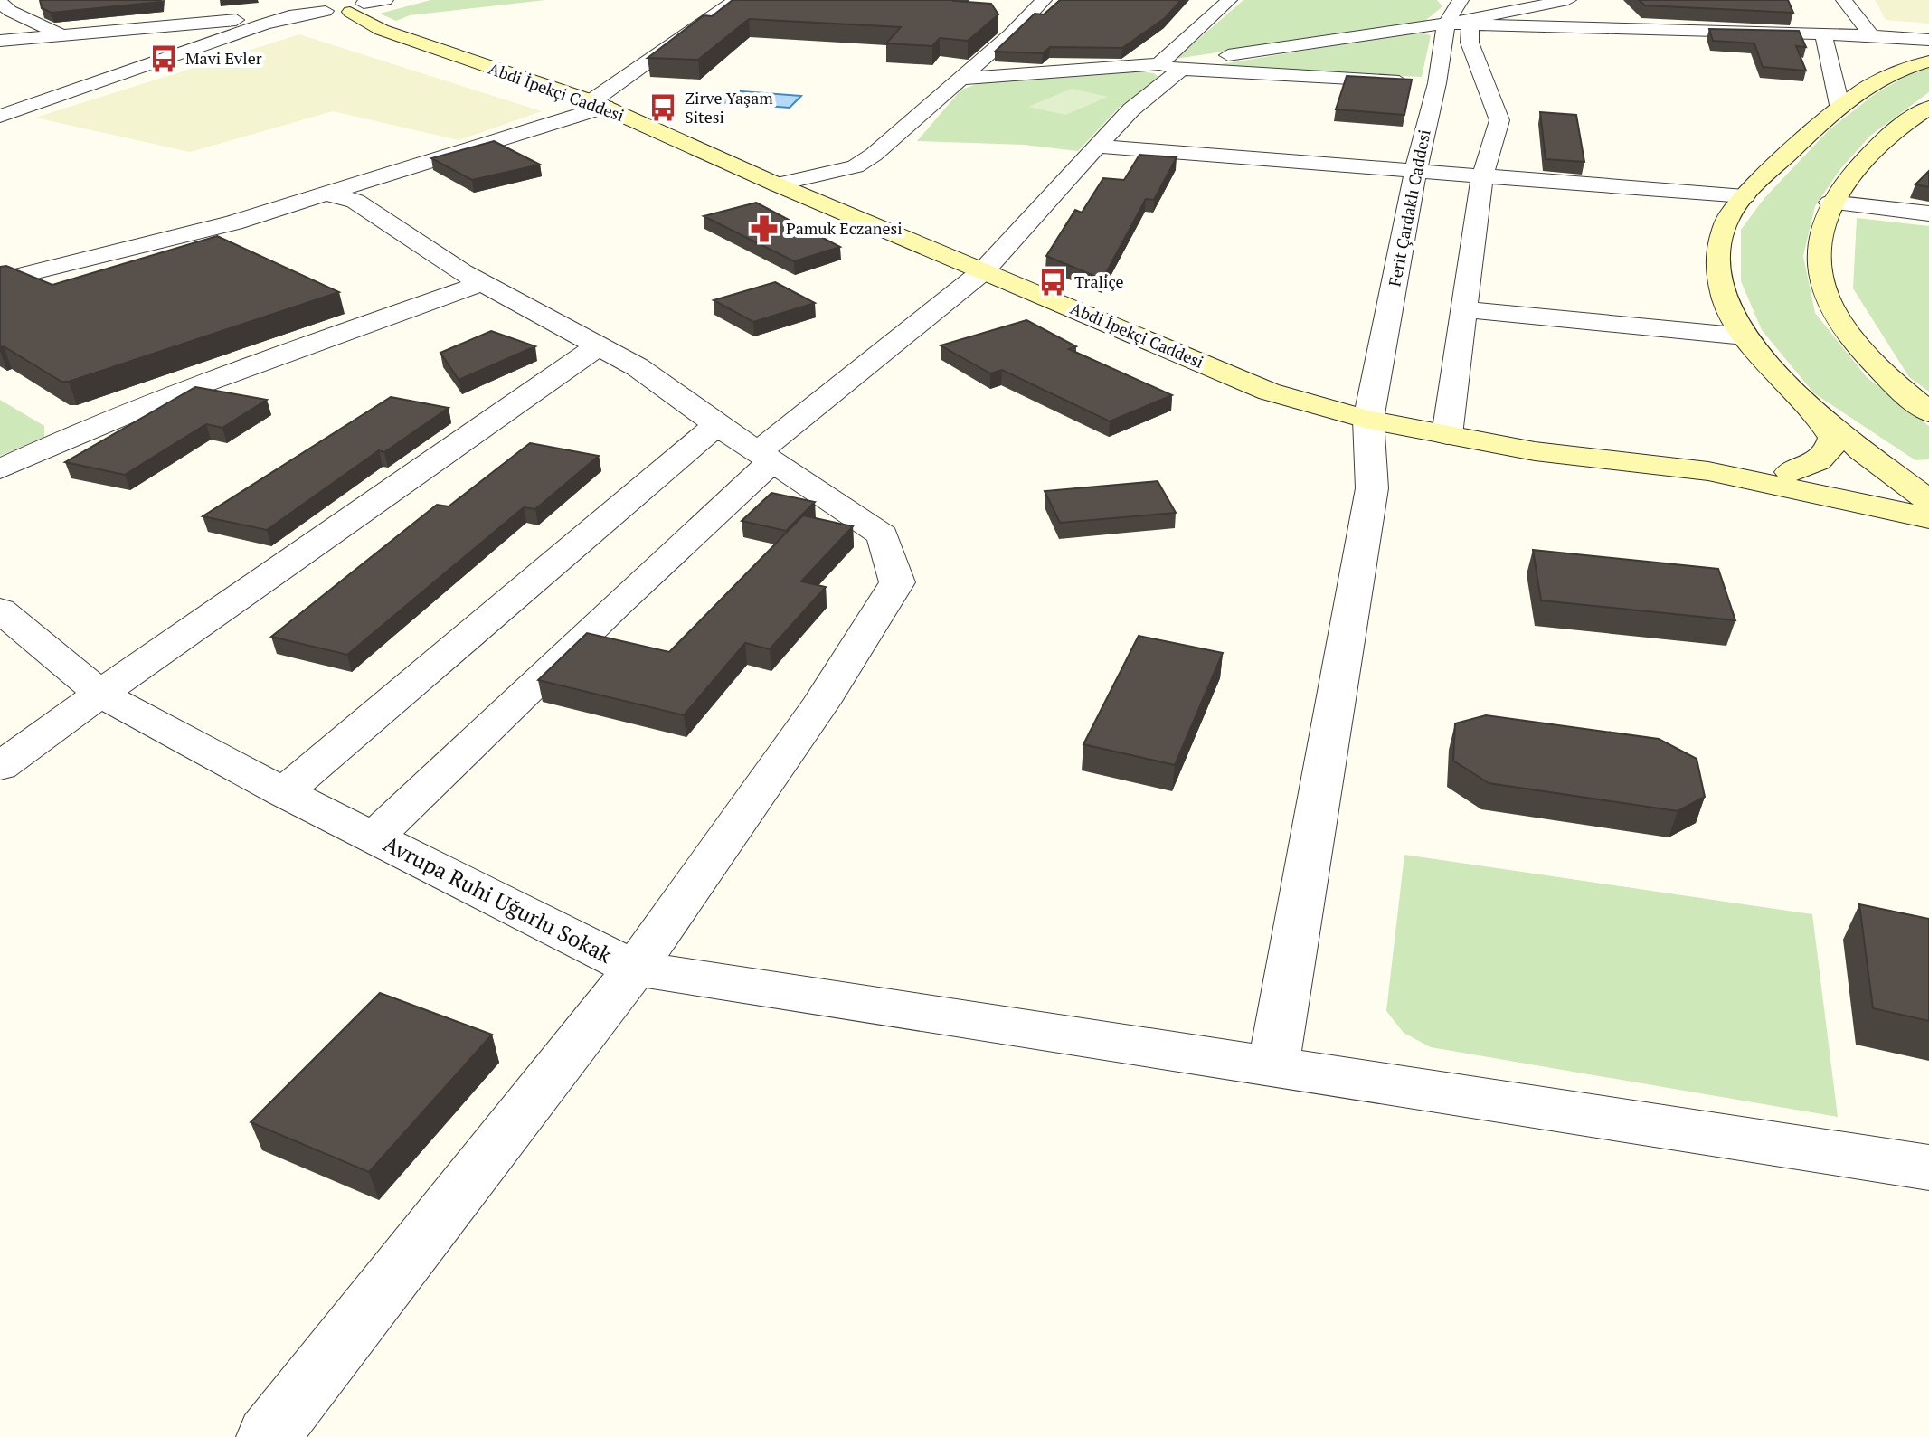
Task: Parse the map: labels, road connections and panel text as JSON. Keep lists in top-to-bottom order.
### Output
{
  "streets": {
    "main road": ["Abdi İpekçi Caddesi"],
    "street": ["Ferit Çardaklı Caddesi", "Avrupa Ruhi Uğurlu Sokak"]
  },
  "crossings": [
    ["Abdi İpekçi Caddesi", "Ferit Çardaklı Caddesi"]
  ],
  "places": {
    "bus stop": ["Mavi Evler", "Zirve Yaşam Sitesi", "Traliçe"],
    "pharmacy": ["Pamuk Eczanesi"]
  }
}
